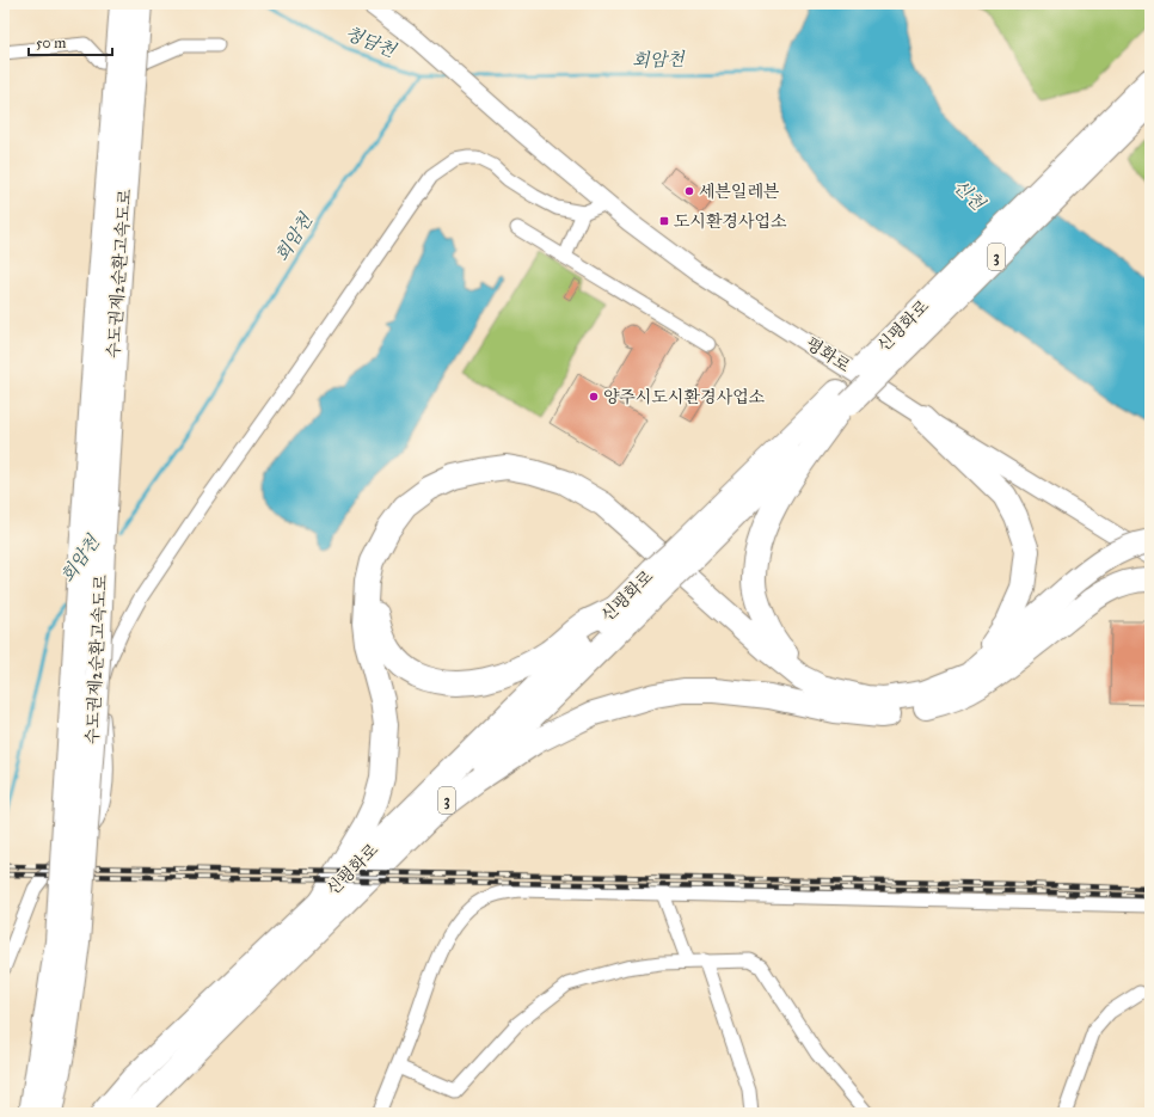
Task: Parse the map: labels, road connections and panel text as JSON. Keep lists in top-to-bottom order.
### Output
{
  "streets": {
    "highway": ["3", "수도권제2순환고속도로", "신평화로"],
    "main road": ["평화로"]
  },
  "water": ["청담천", "회암천", "신천"],
  "places": {
    "other": ["세븐일레븐", "양주시도시환경사업소"],
    "transit": ["도시환경사업소"]
  },
  "scale_bar": "50 m"
}
